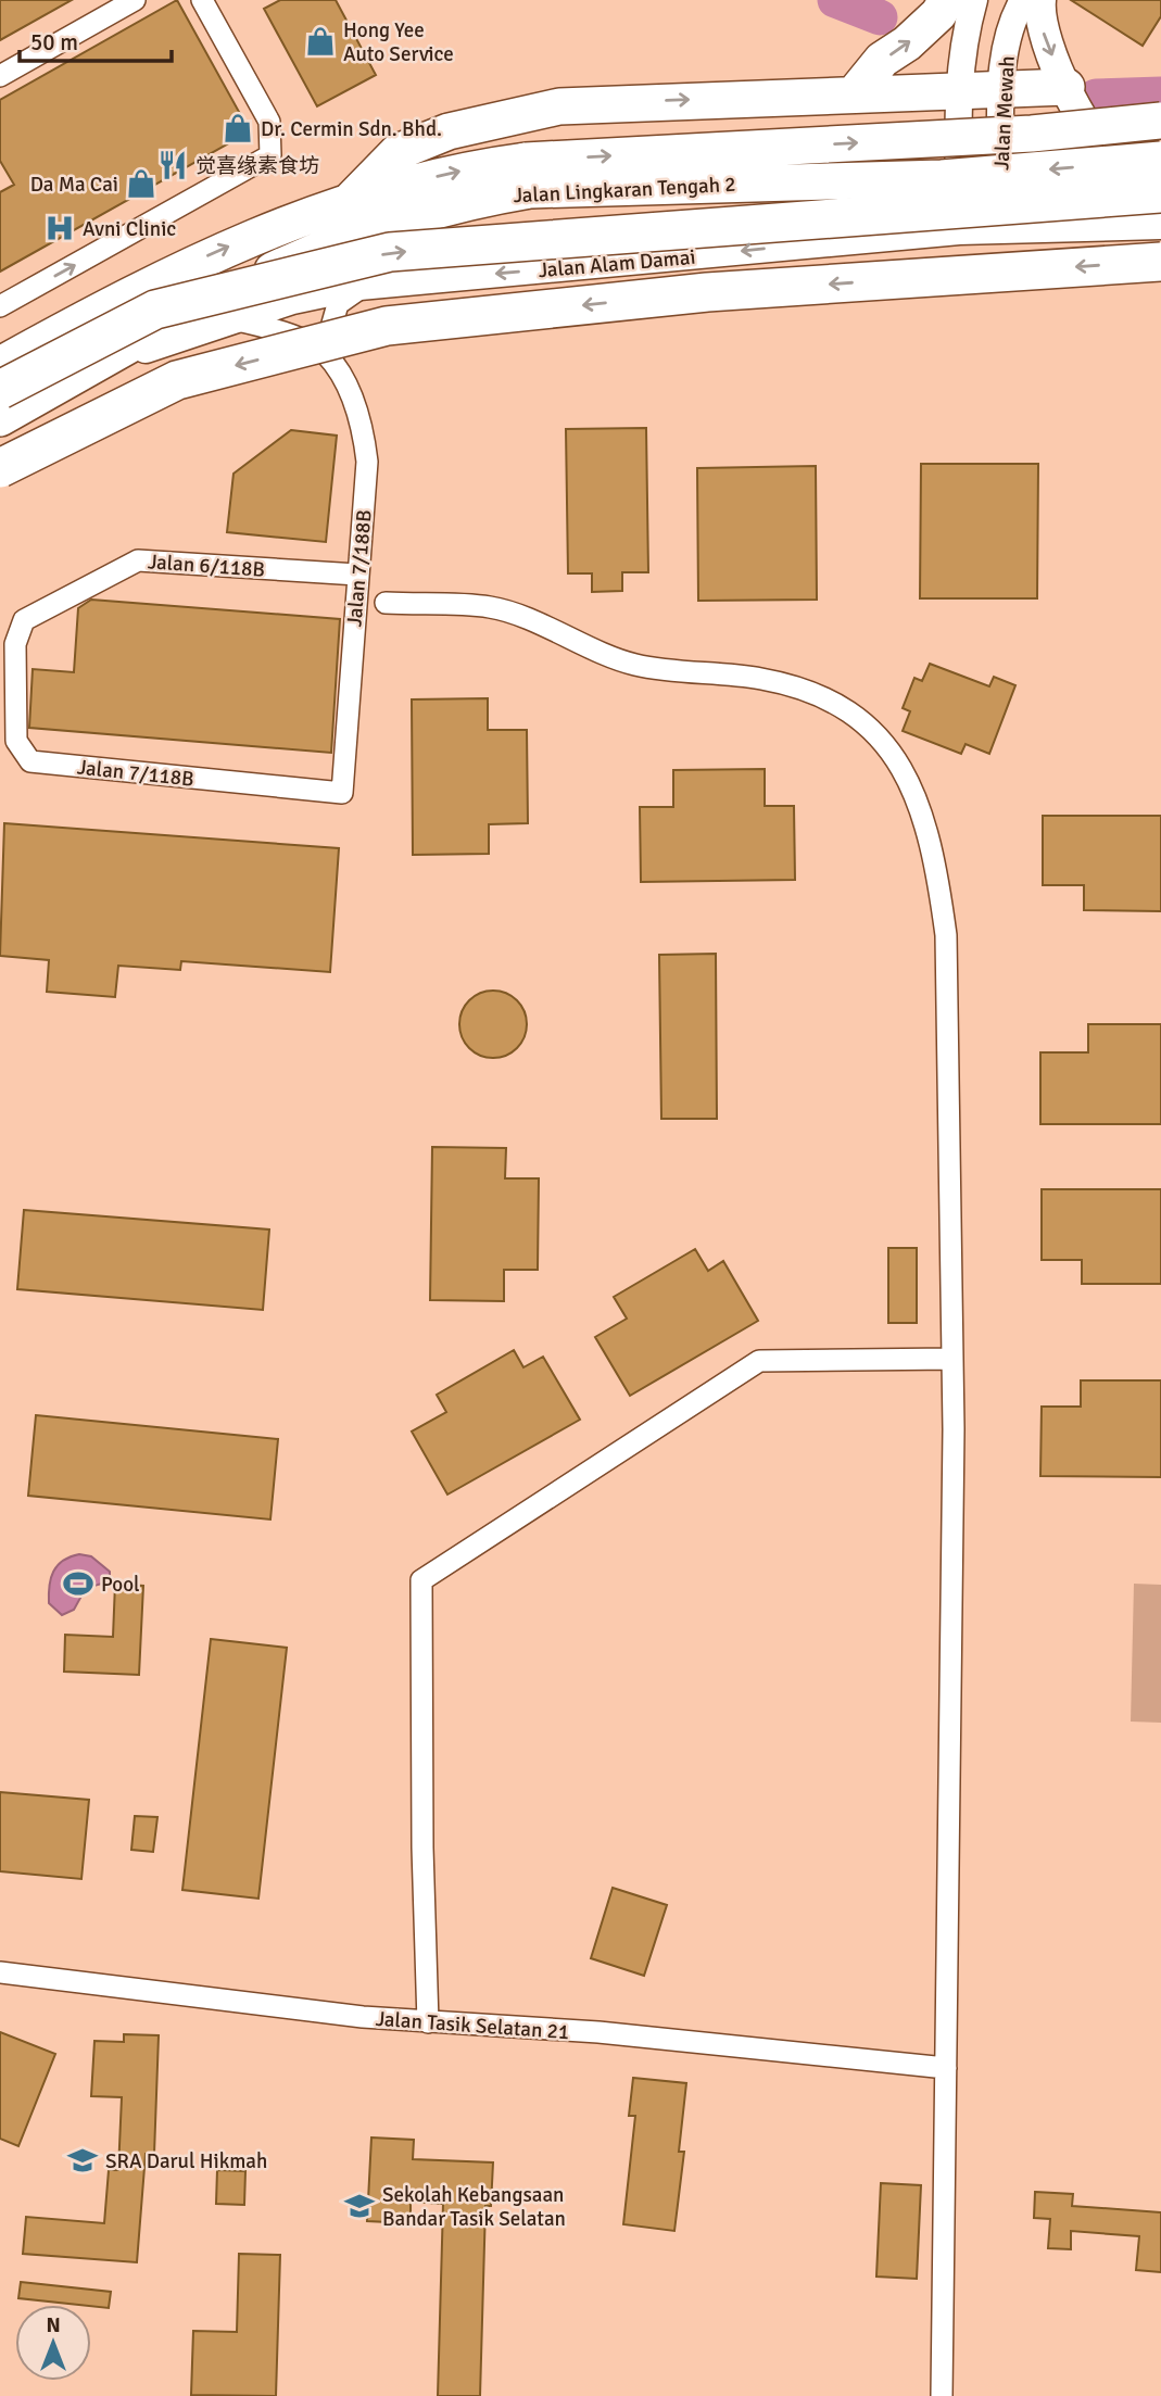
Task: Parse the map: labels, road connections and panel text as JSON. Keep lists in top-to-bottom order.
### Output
{
  "streets": {
    "highway": ["Jalan Lingkaran Tengah 2"],
    "main road": ["Jalan Alam Damai"],
    "street": [
      "Jalan Mewah",
      "Jalan 6/118B",
      "Jalan 7/188B",
      "Jalan 7/118B",
      "Jalan Tasik Selatan 21"
    ]
  },
  "crossings": [
    ["Jalan Mewah", "Jalan Alam Damai"],
    ["Jalan Lingkaran Tengah 2", "Jalan Alam Damai"],
    ["Jalan 6/118B", "Jalan 7/188B"],
    ["Jalan 6/118B", "Jalan 7/118B"],
    ["Jalan 7/188B", "Jalan 7/118B"]
  ],
  "one_way": ["Jalan Alam Damai"],
  "places": {
    "shop": ["Hong Yee Auto Service", "Dr. Cermin Sdn. Bhd.", "Da Ma Cai"],
    "restaurant": ["觉喜缘素食坊"],
    "hospital": ["Avni Clinic"],
    "sports": ["Pool"],
    "school or university": ["SRA Darul Hikmah", "Sekolah Kebangsaan Bandar Tasik Selatan"]
  },
  "scale_bar": "50 m",
  "north": "top"
}
